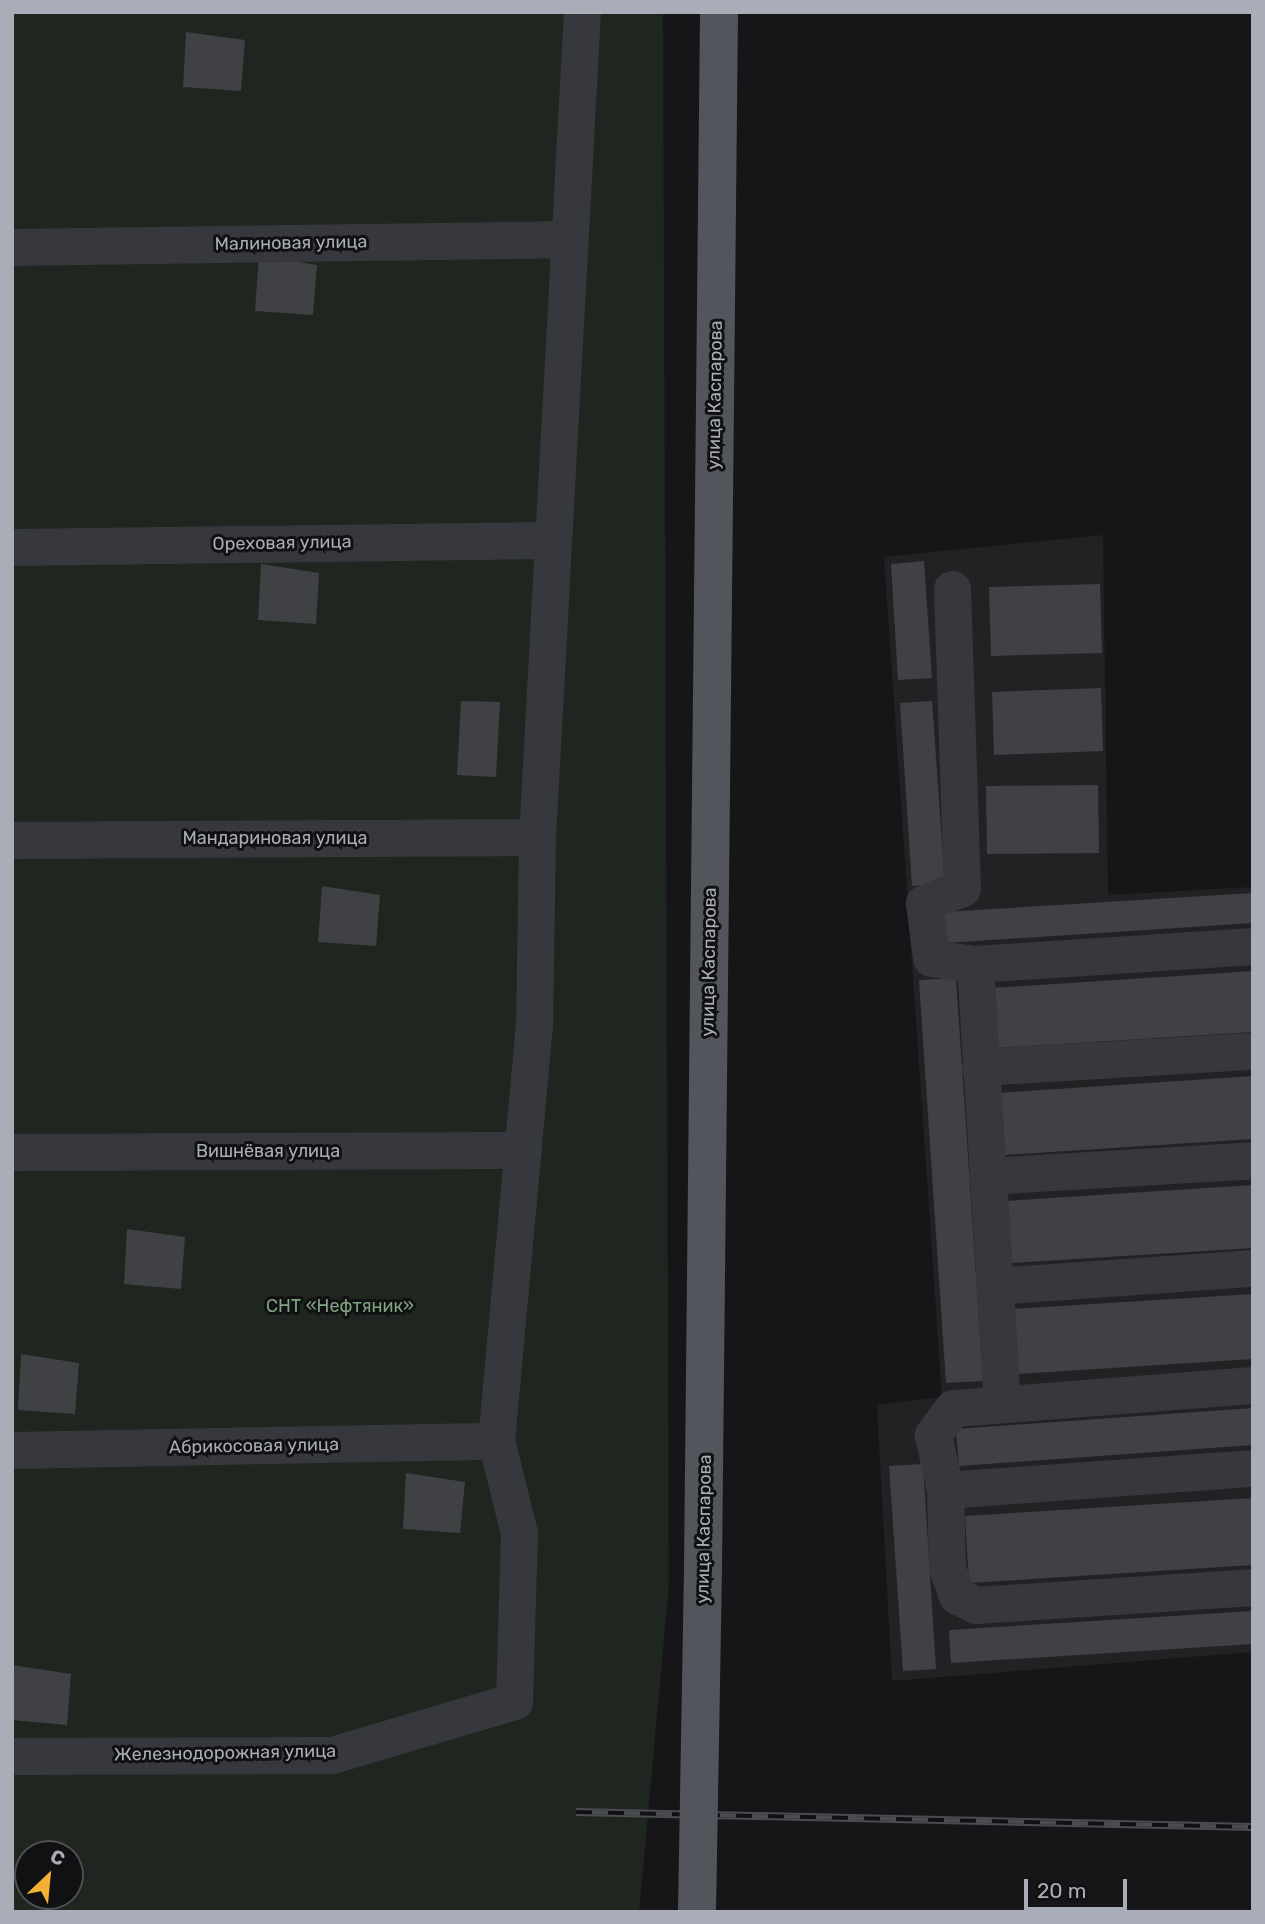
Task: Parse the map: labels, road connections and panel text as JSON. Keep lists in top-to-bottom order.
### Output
{
  "streets": {
    "main road": ["улица Каспарова"],
    "street": [
      "Малиновая улица",
      "Ореховая улица",
      "Мандариновая улица",
      "Вишнёвая улица",
      "Абрикосовая улица",
      "Железнодорожная улица"
    ]
  },
  "crossings": [
    ["Абрикосовая улица", "Железнодорожная улица"]
  ],
  "parks": ["СНТ «Нефтяник»"],
  "scale_bar": "20 m",
  "north": "top right"
}
